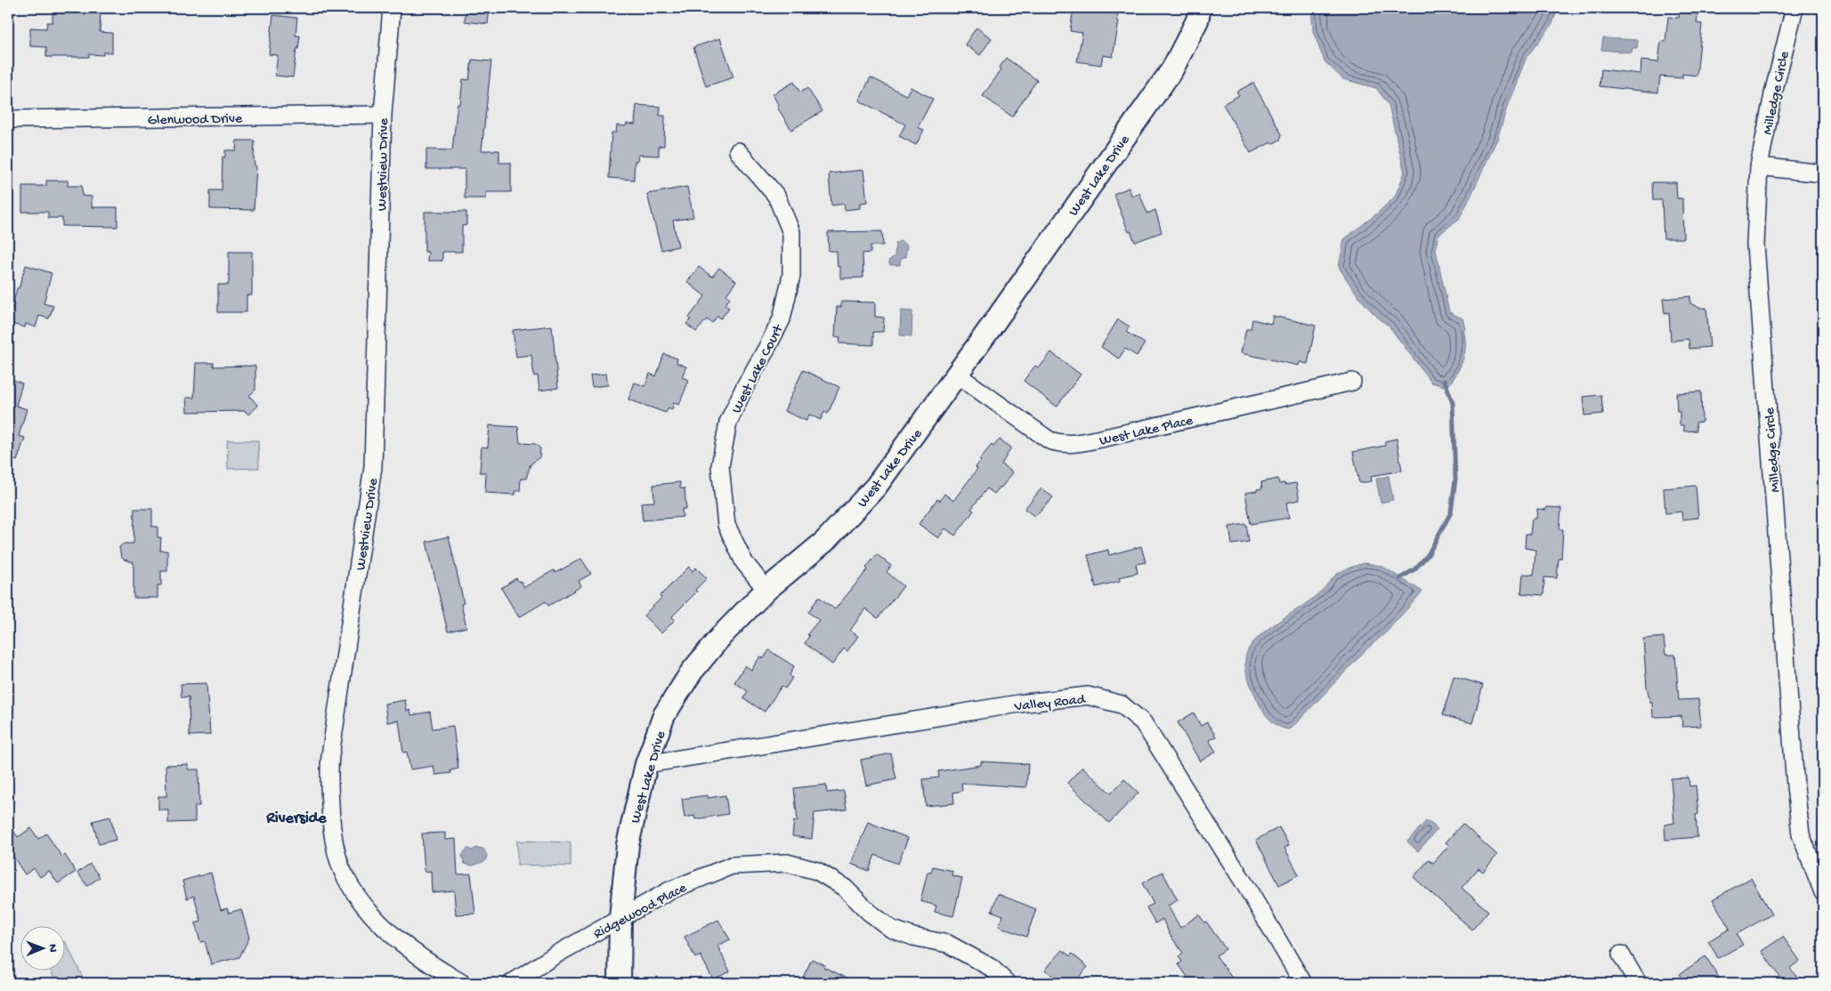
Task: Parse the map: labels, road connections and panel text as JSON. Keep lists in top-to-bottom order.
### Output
{
  "streets": {
    "main road": ["West Lake Drive"],
    "street": [
      "Milledge Circle",
      "Glenwood Drive",
      "Westview Drive",
      "West Lake Court",
      "West Lake Place",
      "Valley Road",
      "Ridgewood Place"
    ]
  },
  "crossings": [
    ["Glenwood Drive", "Westview Drive"],
    ["West Lake Drive", "West Lake Court"],
    ["West Lake Drive", "West Lake Place"],
    ["West Lake Drive", "Valley Road"],
    ["West Lake Drive", "Ridgewood Place"]
  ],
  "districts": ["Riverside"],
  "north": "right"
}
